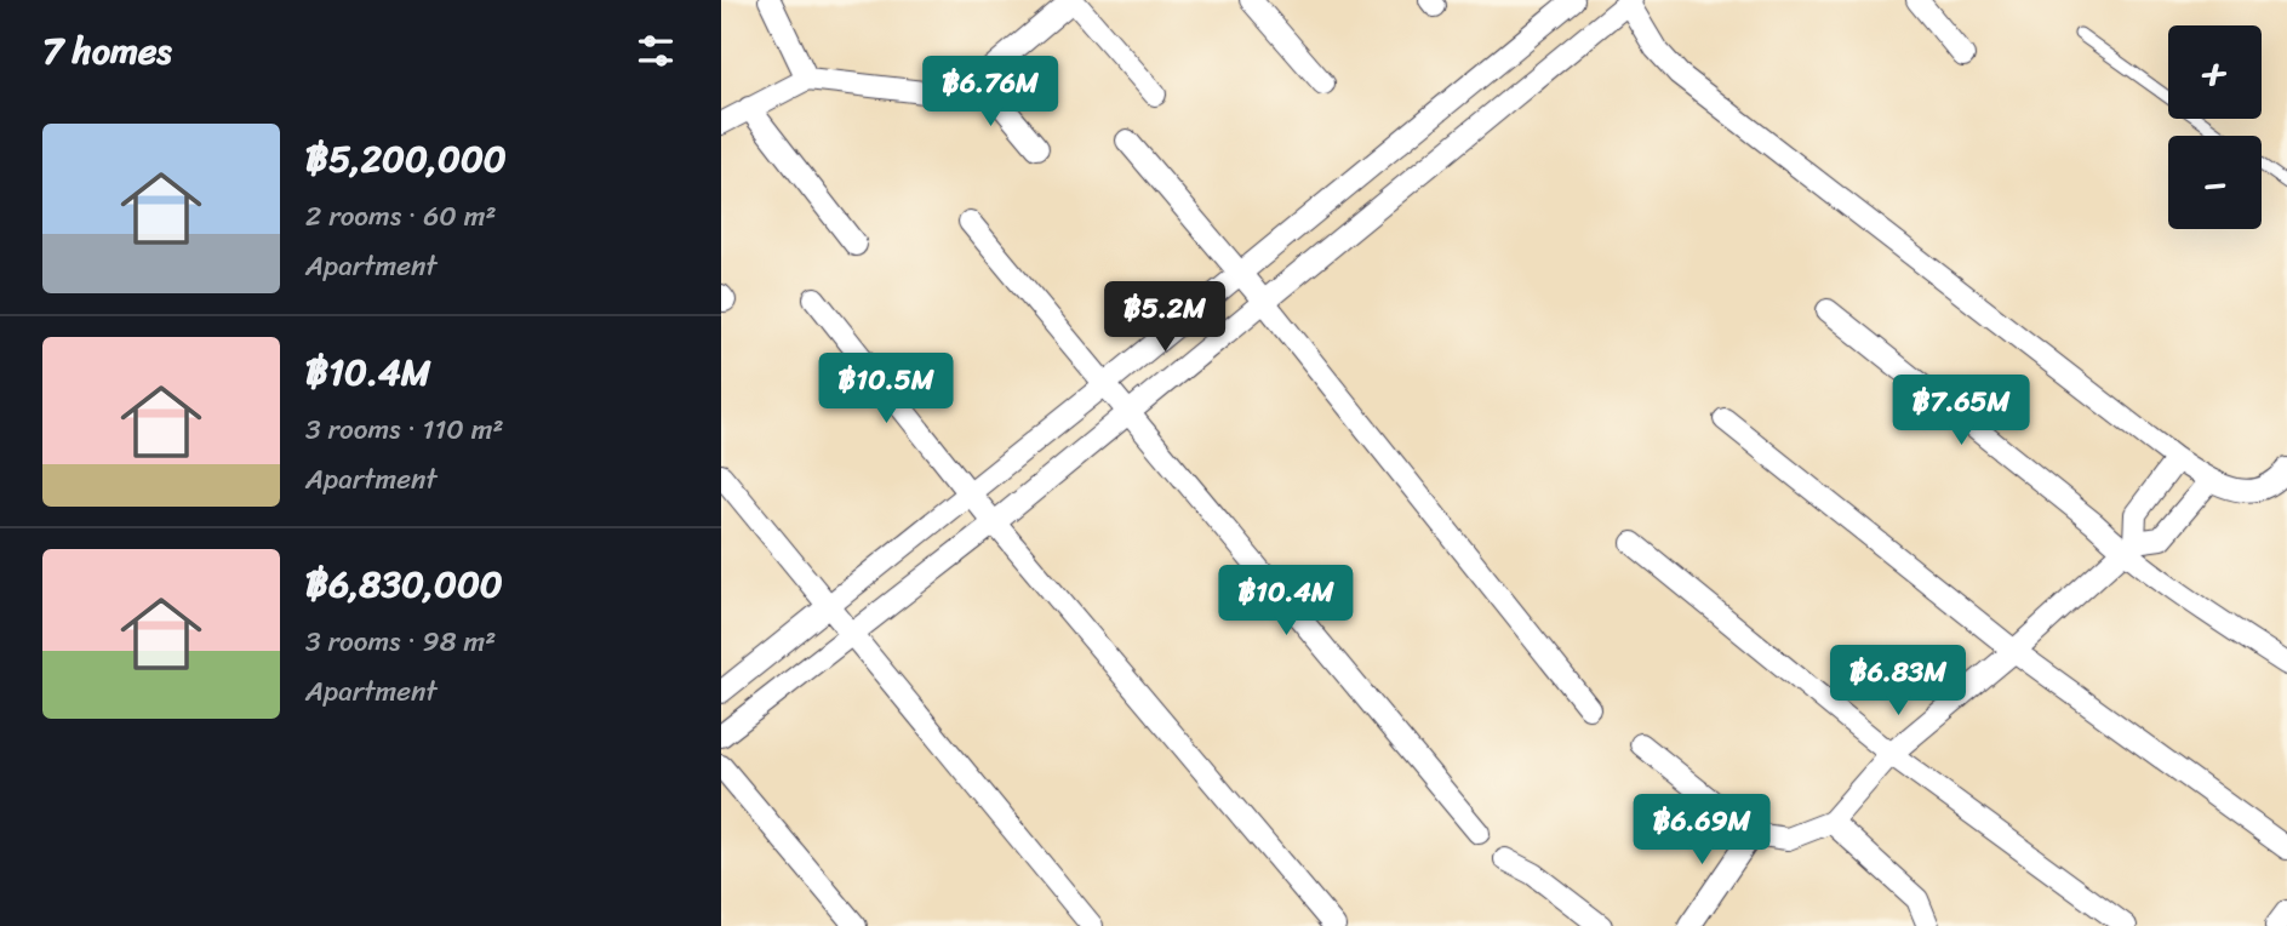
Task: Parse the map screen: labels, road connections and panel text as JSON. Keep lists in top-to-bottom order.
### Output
{
  "page": {
    "heading": "7 homes",
    "map_buttons": ["+", "−"],
    "price": [
      "฿6.76M",
      "฿5.2M",
      "฿10.5M",
      "฿7.65M",
      "฿10.4M",
      "฿6.83M",
      "฿6.69M"
    ],
    "list": [
      {
        "name": "฿5,200,000",
        "note": "2 rooms · 60 m² · Apartment"
      },
      {
        "name": "฿10.4M",
        "note": "3 rooms · 110 m² · Apartment"
      },
      {
        "name": "฿6,830,000",
        "note": "3 rooms · 98 m² · Apartment"
      }
    ]
  }
}
